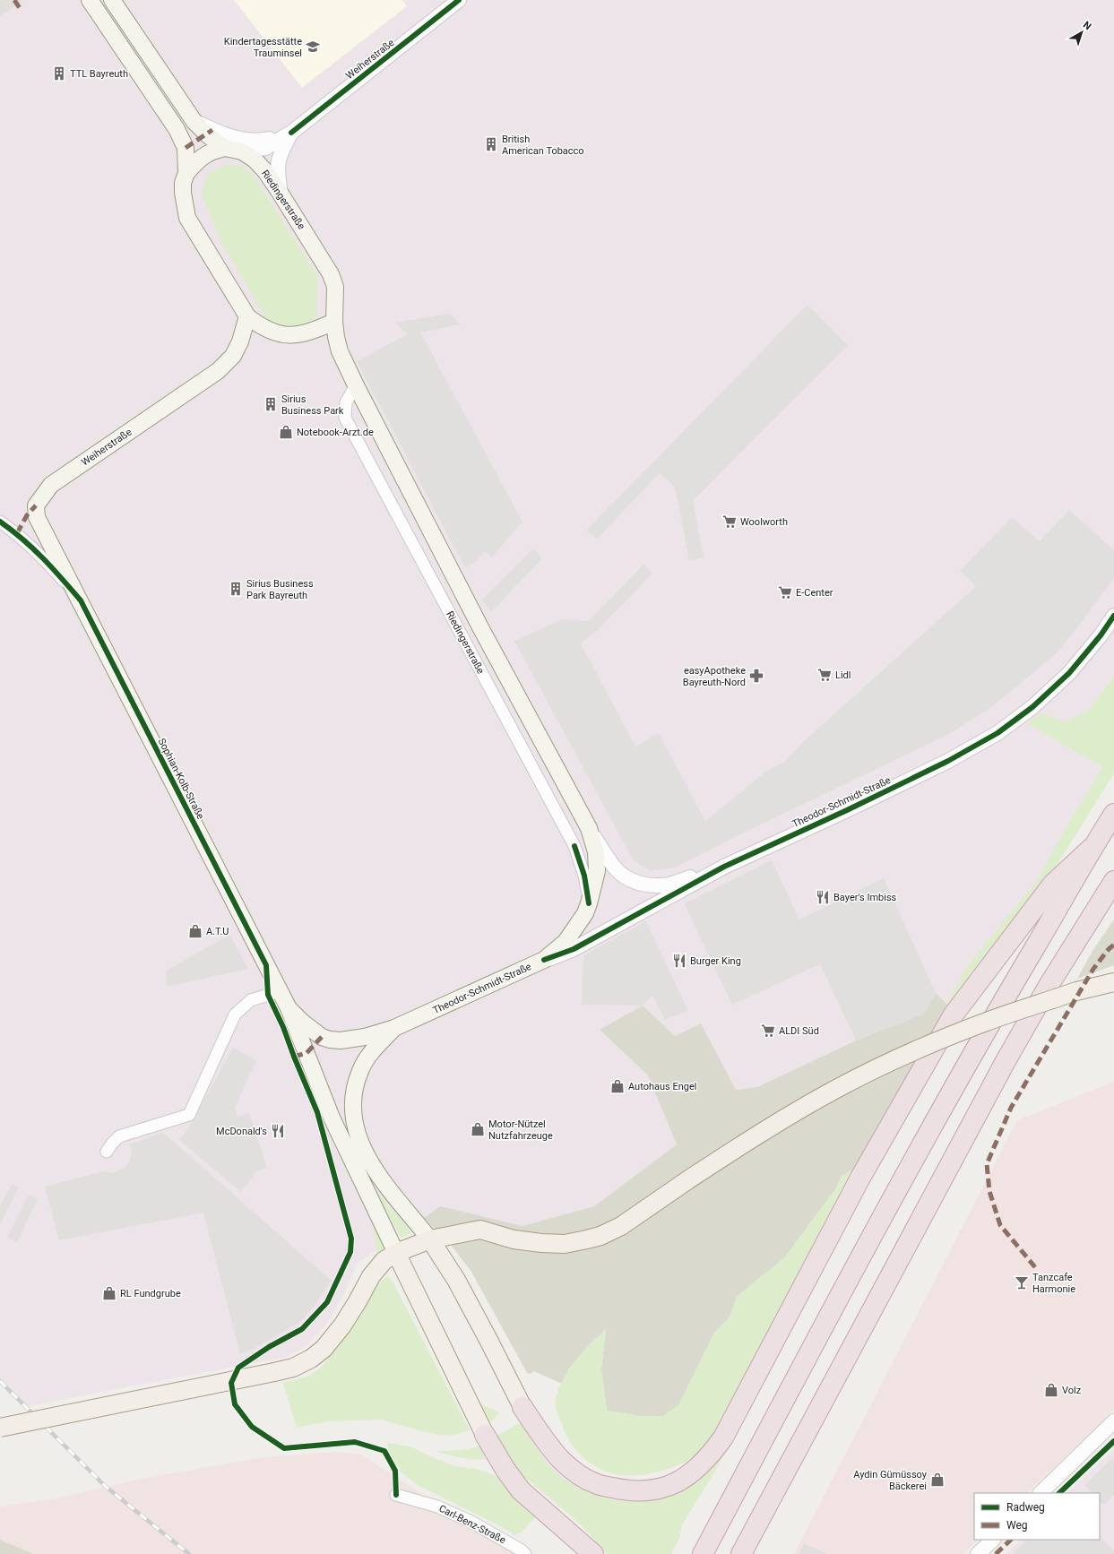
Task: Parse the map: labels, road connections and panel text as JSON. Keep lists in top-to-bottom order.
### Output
{
  "streets": {
    "main road": [
      "Weiherstraße",
      "Riedingerstraße",
      "Sophian-Kolb-Straße",
      "Theodor-Schmidt-Straße"
    ],
    "street": ["Carl-Benz-Straße"]
  },
  "crossings": [
    ["Weiherstraße", "Sophian-Kolb-Straße"],
    ["Riedingerstraße", "Theodor-Schmidt-Straße"]
  ],
  "places": {
    "school or university": ["Kindertagesstätte Trauminsel"],
    "building": [
      "TTL Bayreuth",
      "British American Tobacco",
      "Sirius Business Park",
      "Sirius Business Park Bayreuth"
    ],
    "shop": [
      "Notebook-Arzt.de",
      "A.T.U",
      "Autohaus Engel",
      "Motor-Nützel Nutzfahrzeuge",
      "RL Fundgrube",
      "Volz",
      "Aydin Gümüssoy Bäckerei"
    ],
    "supermarket": [
      "Woolworth",
      "E-Center",
      "Lidl",
      "ALDI Süd"
    ],
    "pharmacy": ["easyApotheke Bayreuth-Nord"],
    "restaurant": ["Bayer's Imbiss", "Burger King", "McDonald's"],
    "bar": ["Tanzcafe Harmonie"]
  },
  "legend": ["Radweg", "Weg"],
  "north": "top right"
}
